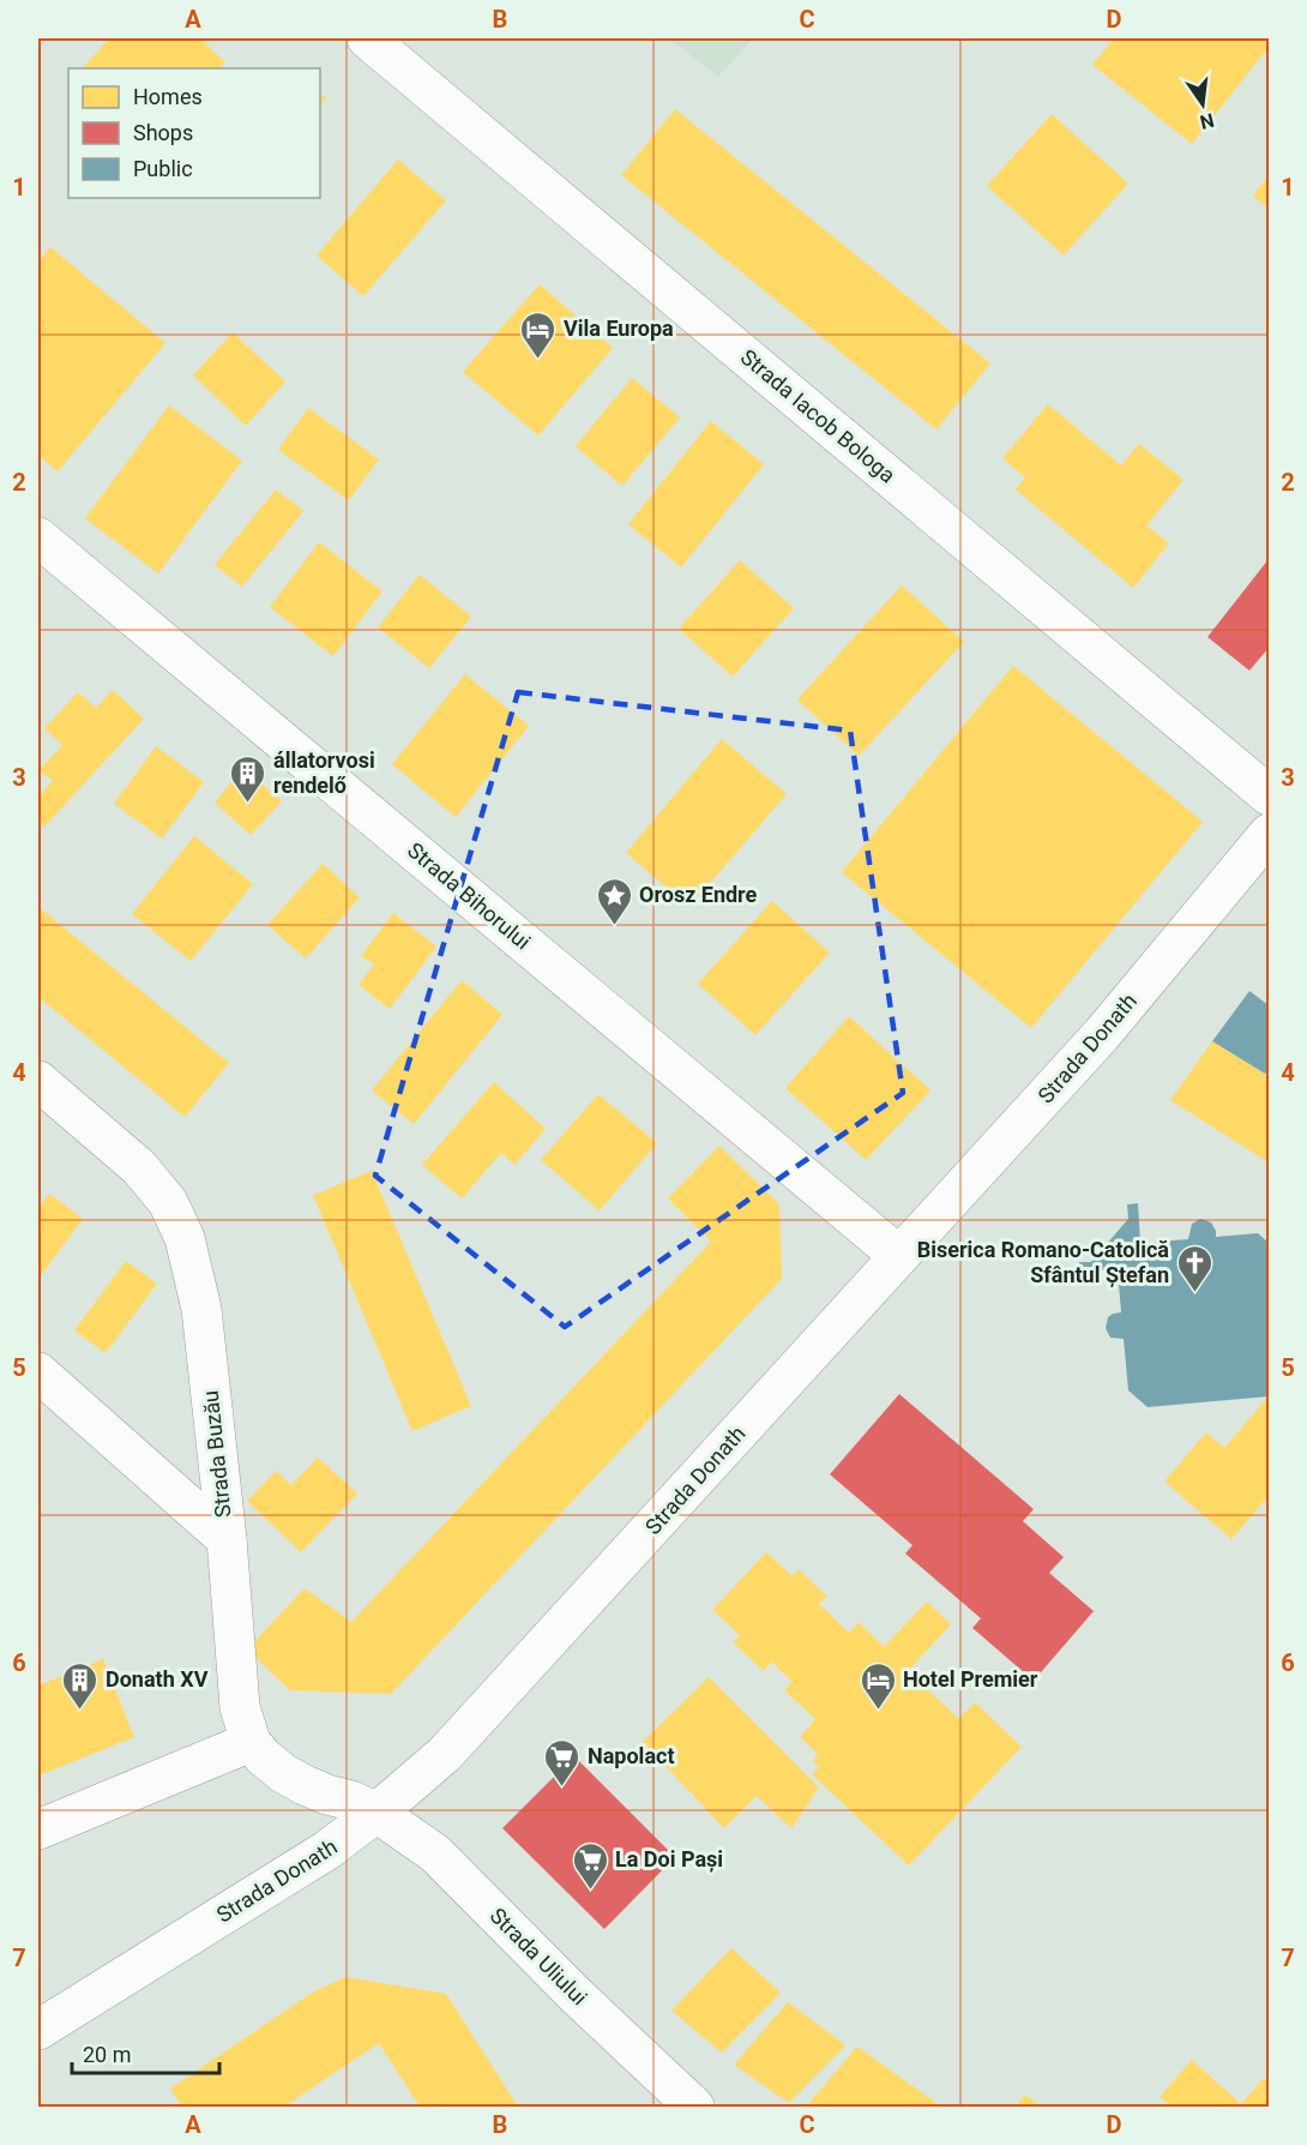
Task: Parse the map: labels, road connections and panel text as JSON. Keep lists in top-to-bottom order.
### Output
{
  "streets": {
    "street": [
      "Strada Iacob Bologa",
      "Strada Bihorului",
      "Strada Donath",
      "Strada Buzău",
      "Strada Uliului"
    ]
  },
  "crossings": [
    ["Strada Bihorului", "Strada Donath"],
    ["Strada Donath", "Strada Buzău"],
    ["Strada Donath", "Strada Uliului"],
    ["Strada Buzău", "Strada Uliului"]
  ],
  "places": {
    "hotel": ["Vila Europa", "Hotel Premier"],
    "building": ["állatorvosi rendelő", "Donath XV"],
    "place": ["Orosz Endre"],
    "church": ["Biserica Romano-Catolică Sfântul Ștefan"],
    "supermarket": ["Napolact", "La Doi Pași"]
  },
  "legend": ["Homes", "Shops", "Public"],
  "scale_bar": "20 m",
  "north": "bottom",
  "grid": {
    "columns": [
      "A",
      "B",
      "C",
      "D"
    ],
    "rows": [
      "1",
      "2",
      "3",
      "4",
      "5",
      "6",
      "7"
    ]
  }
}
